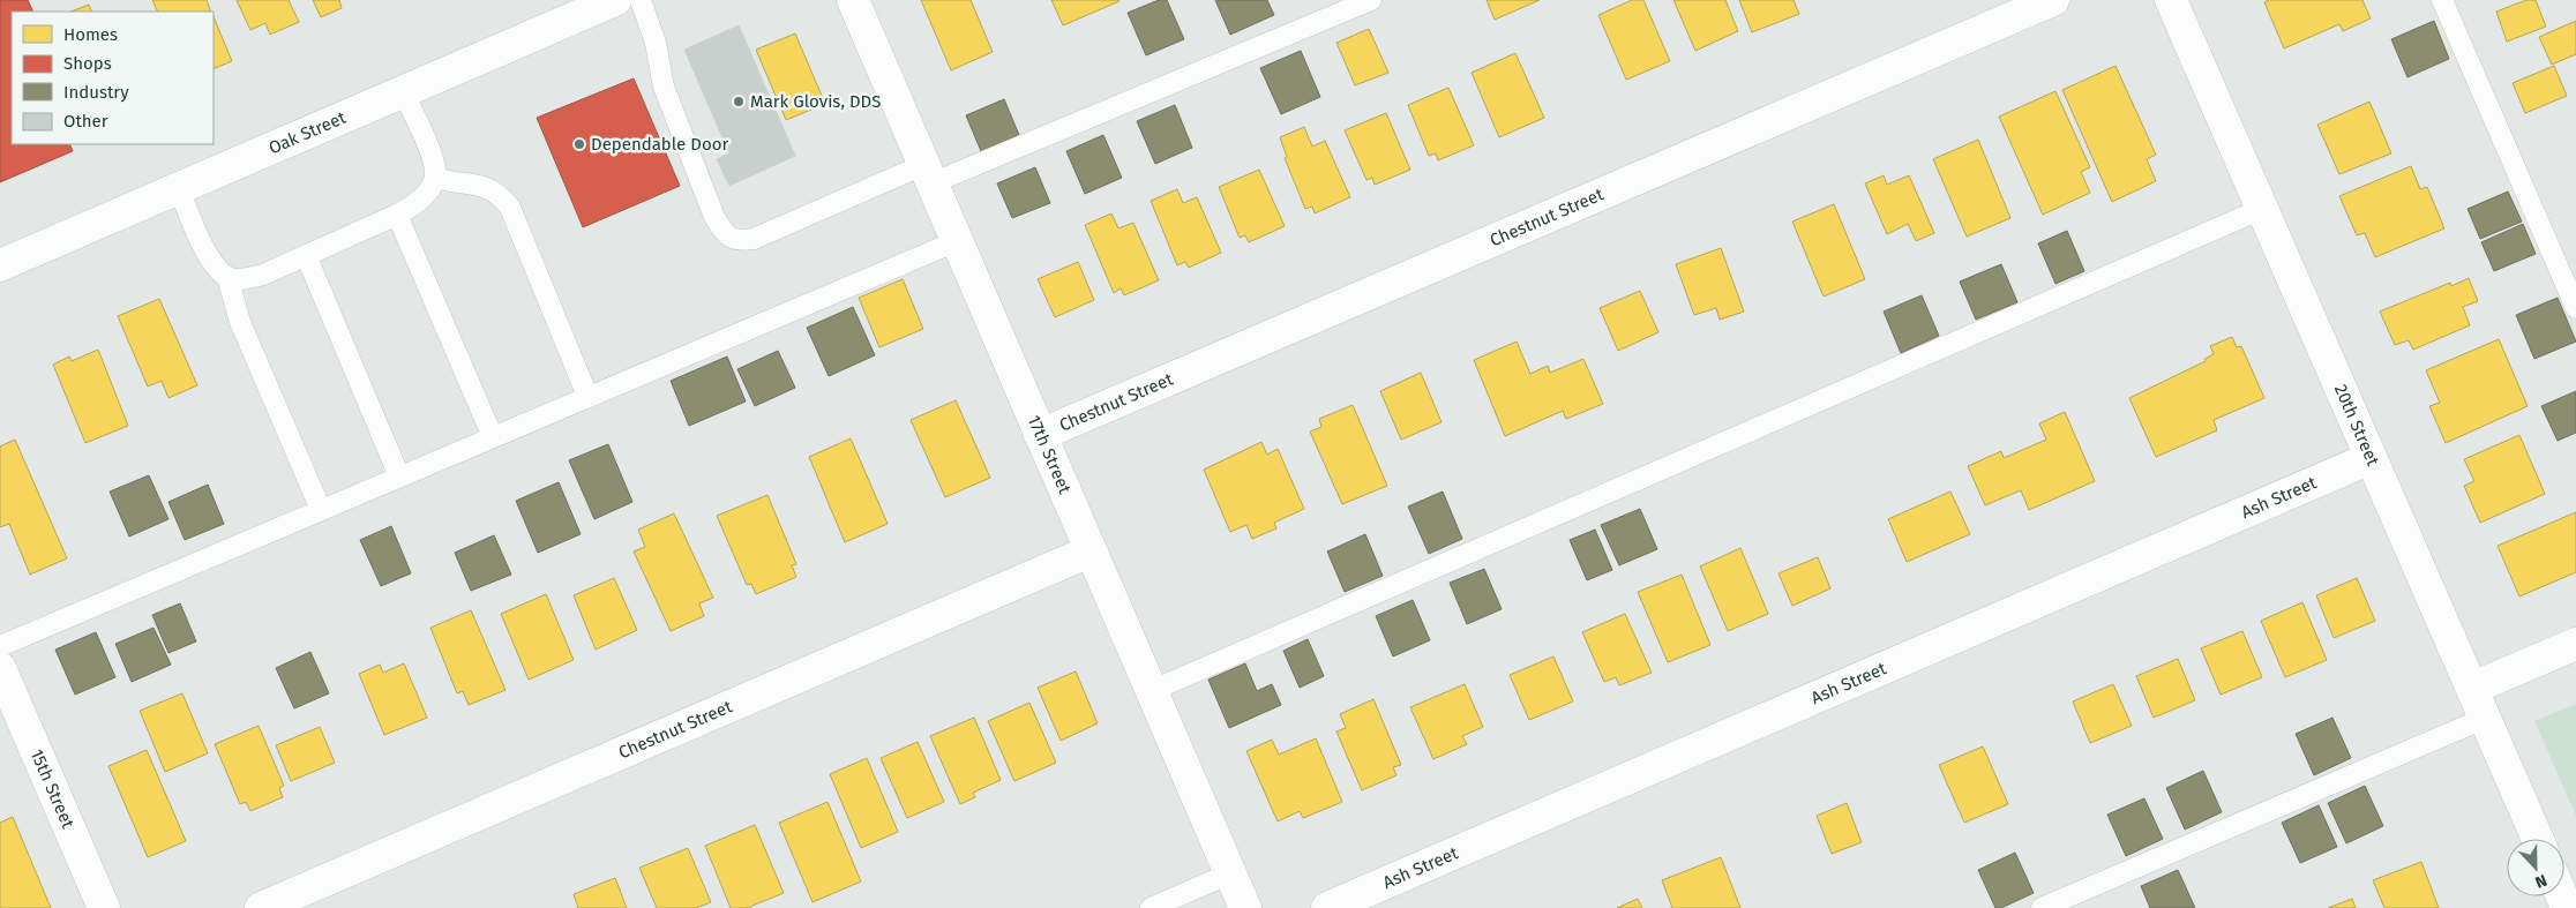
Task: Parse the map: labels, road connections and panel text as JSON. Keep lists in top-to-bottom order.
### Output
{
  "streets": {
    "street": [
      "Oak Street",
      "Chestnut Street",
      "20th Street",
      "17th Street",
      "Ash Street",
      "15th Street"
    ]
  },
  "crossings": [
    ["Chestnut Street", "17th Street"],
    ["20th Street", "Ash Street"]
  ],
  "places": ["Mark Glovis, DDS", "Dependable Door"],
  "legend": [
    "Homes",
    "Shops",
    "Industry",
    "Other"
  ],
  "north": "bottom"
}
